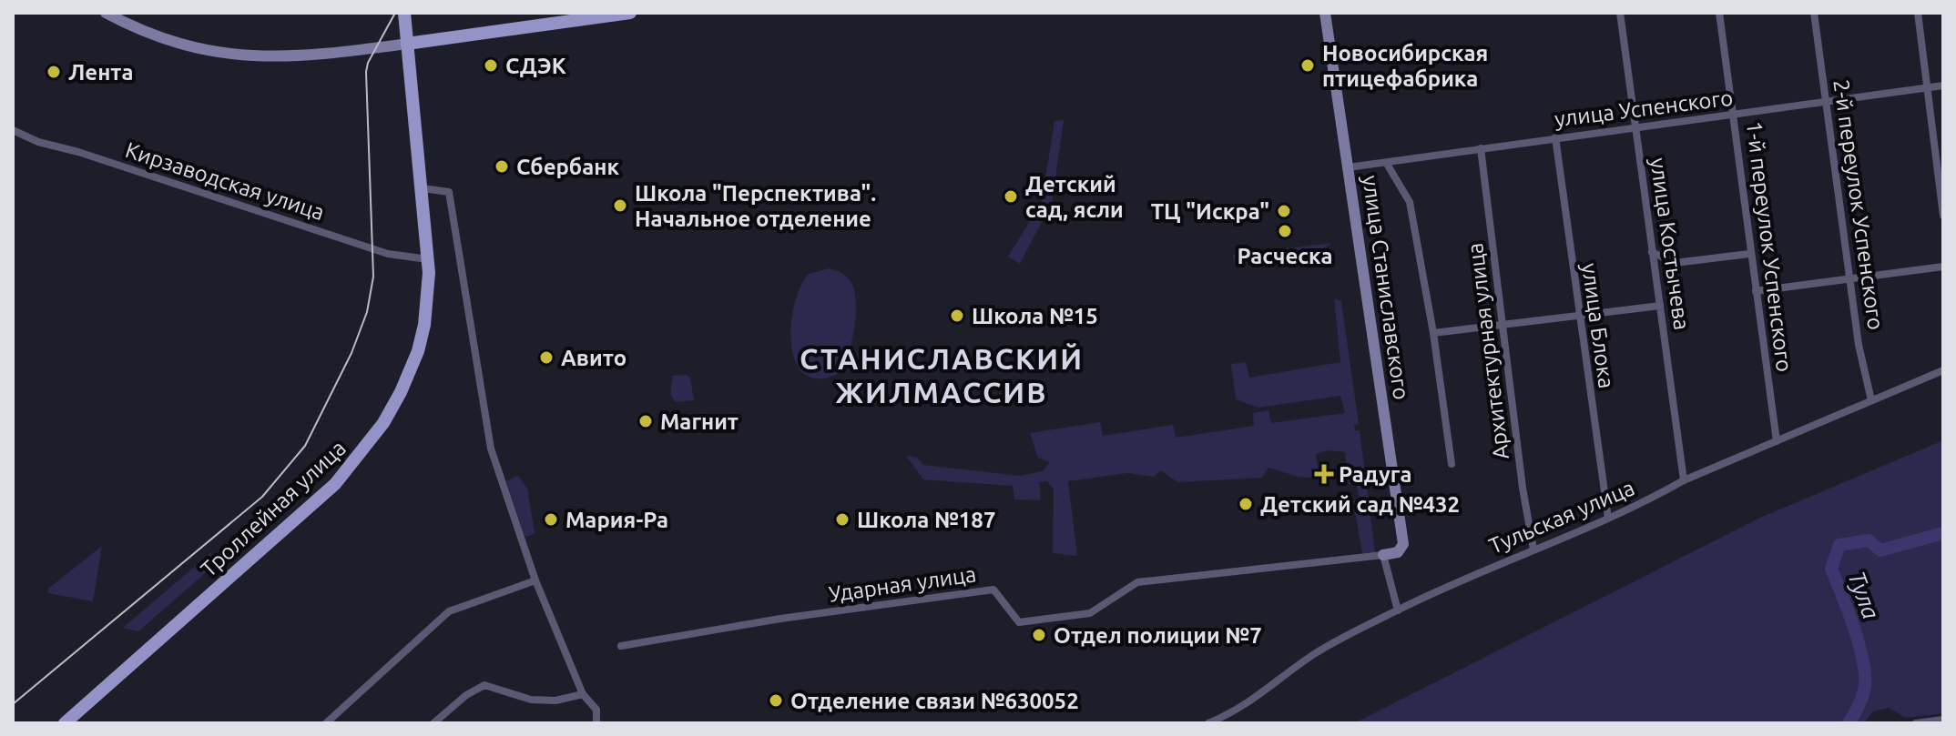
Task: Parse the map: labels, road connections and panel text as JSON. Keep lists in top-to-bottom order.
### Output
{
  "streets": {
    "main road": ["Троллейная улица"],
    "street": [
      "улица Успенского",
      "Кирзаводская улица",
      "2-й переулок Успенского",
      "улица Костычева",
      "1-й переулок Успенского",
      "улица Станиславского",
      "улица Блока",
      "Архитектурная улица",
      "Тульская улица",
      "Ударная улица"
    ]
  },
  "crossings": [
    ["улица Успенского", "2-й переулок Успенского"],
    ["улица Успенского", "улица Костычева"],
    ["улица Успенского", "1-й переулок Успенского"],
    ["улица Успенского", "улица Станиславского"],
    ["улица Успенского", "улица Блока"],
    ["улица Успенского", "Архитектурная улица"],
    ["Кирзаводская улица", "Троллейная улица"],
    ["2-й переулок Успенского", "Тульская улица"],
    ["улица Костычева", "Тульская улица"],
    ["1-й переулок Успенского", "Тульская улица"],
    ["улица Станиславского", "Ударная улица"],
    ["улица Блока", "Тульская улица"],
    ["Архитектурная улица", "Тульская улица"]
  ],
  "districts": ["СТАНИСЛАВСКИЙ ЖИЛМАССИВ"],
  "water": ["Тула"],
  "places": {
    "other": [
      "СДЭК",
      "Новосибирская птицефабрика",
      "Лента",
      "Сбербанк",
      "Детский сад, ясли",
      "Школа \"Перспектива\". Начальное отделение",
      "ТЦ \"Искра\"",
      "Расческа",
      "Школа №15",
      "Авито",
      "Магнит",
      "Детский сад №432",
      "Мария-Ра",
      "Школа №187",
      "Отдел полиции №7",
      "Отделение связи №630052"
    ],
    "health": ["Радуга"]
  }
}
